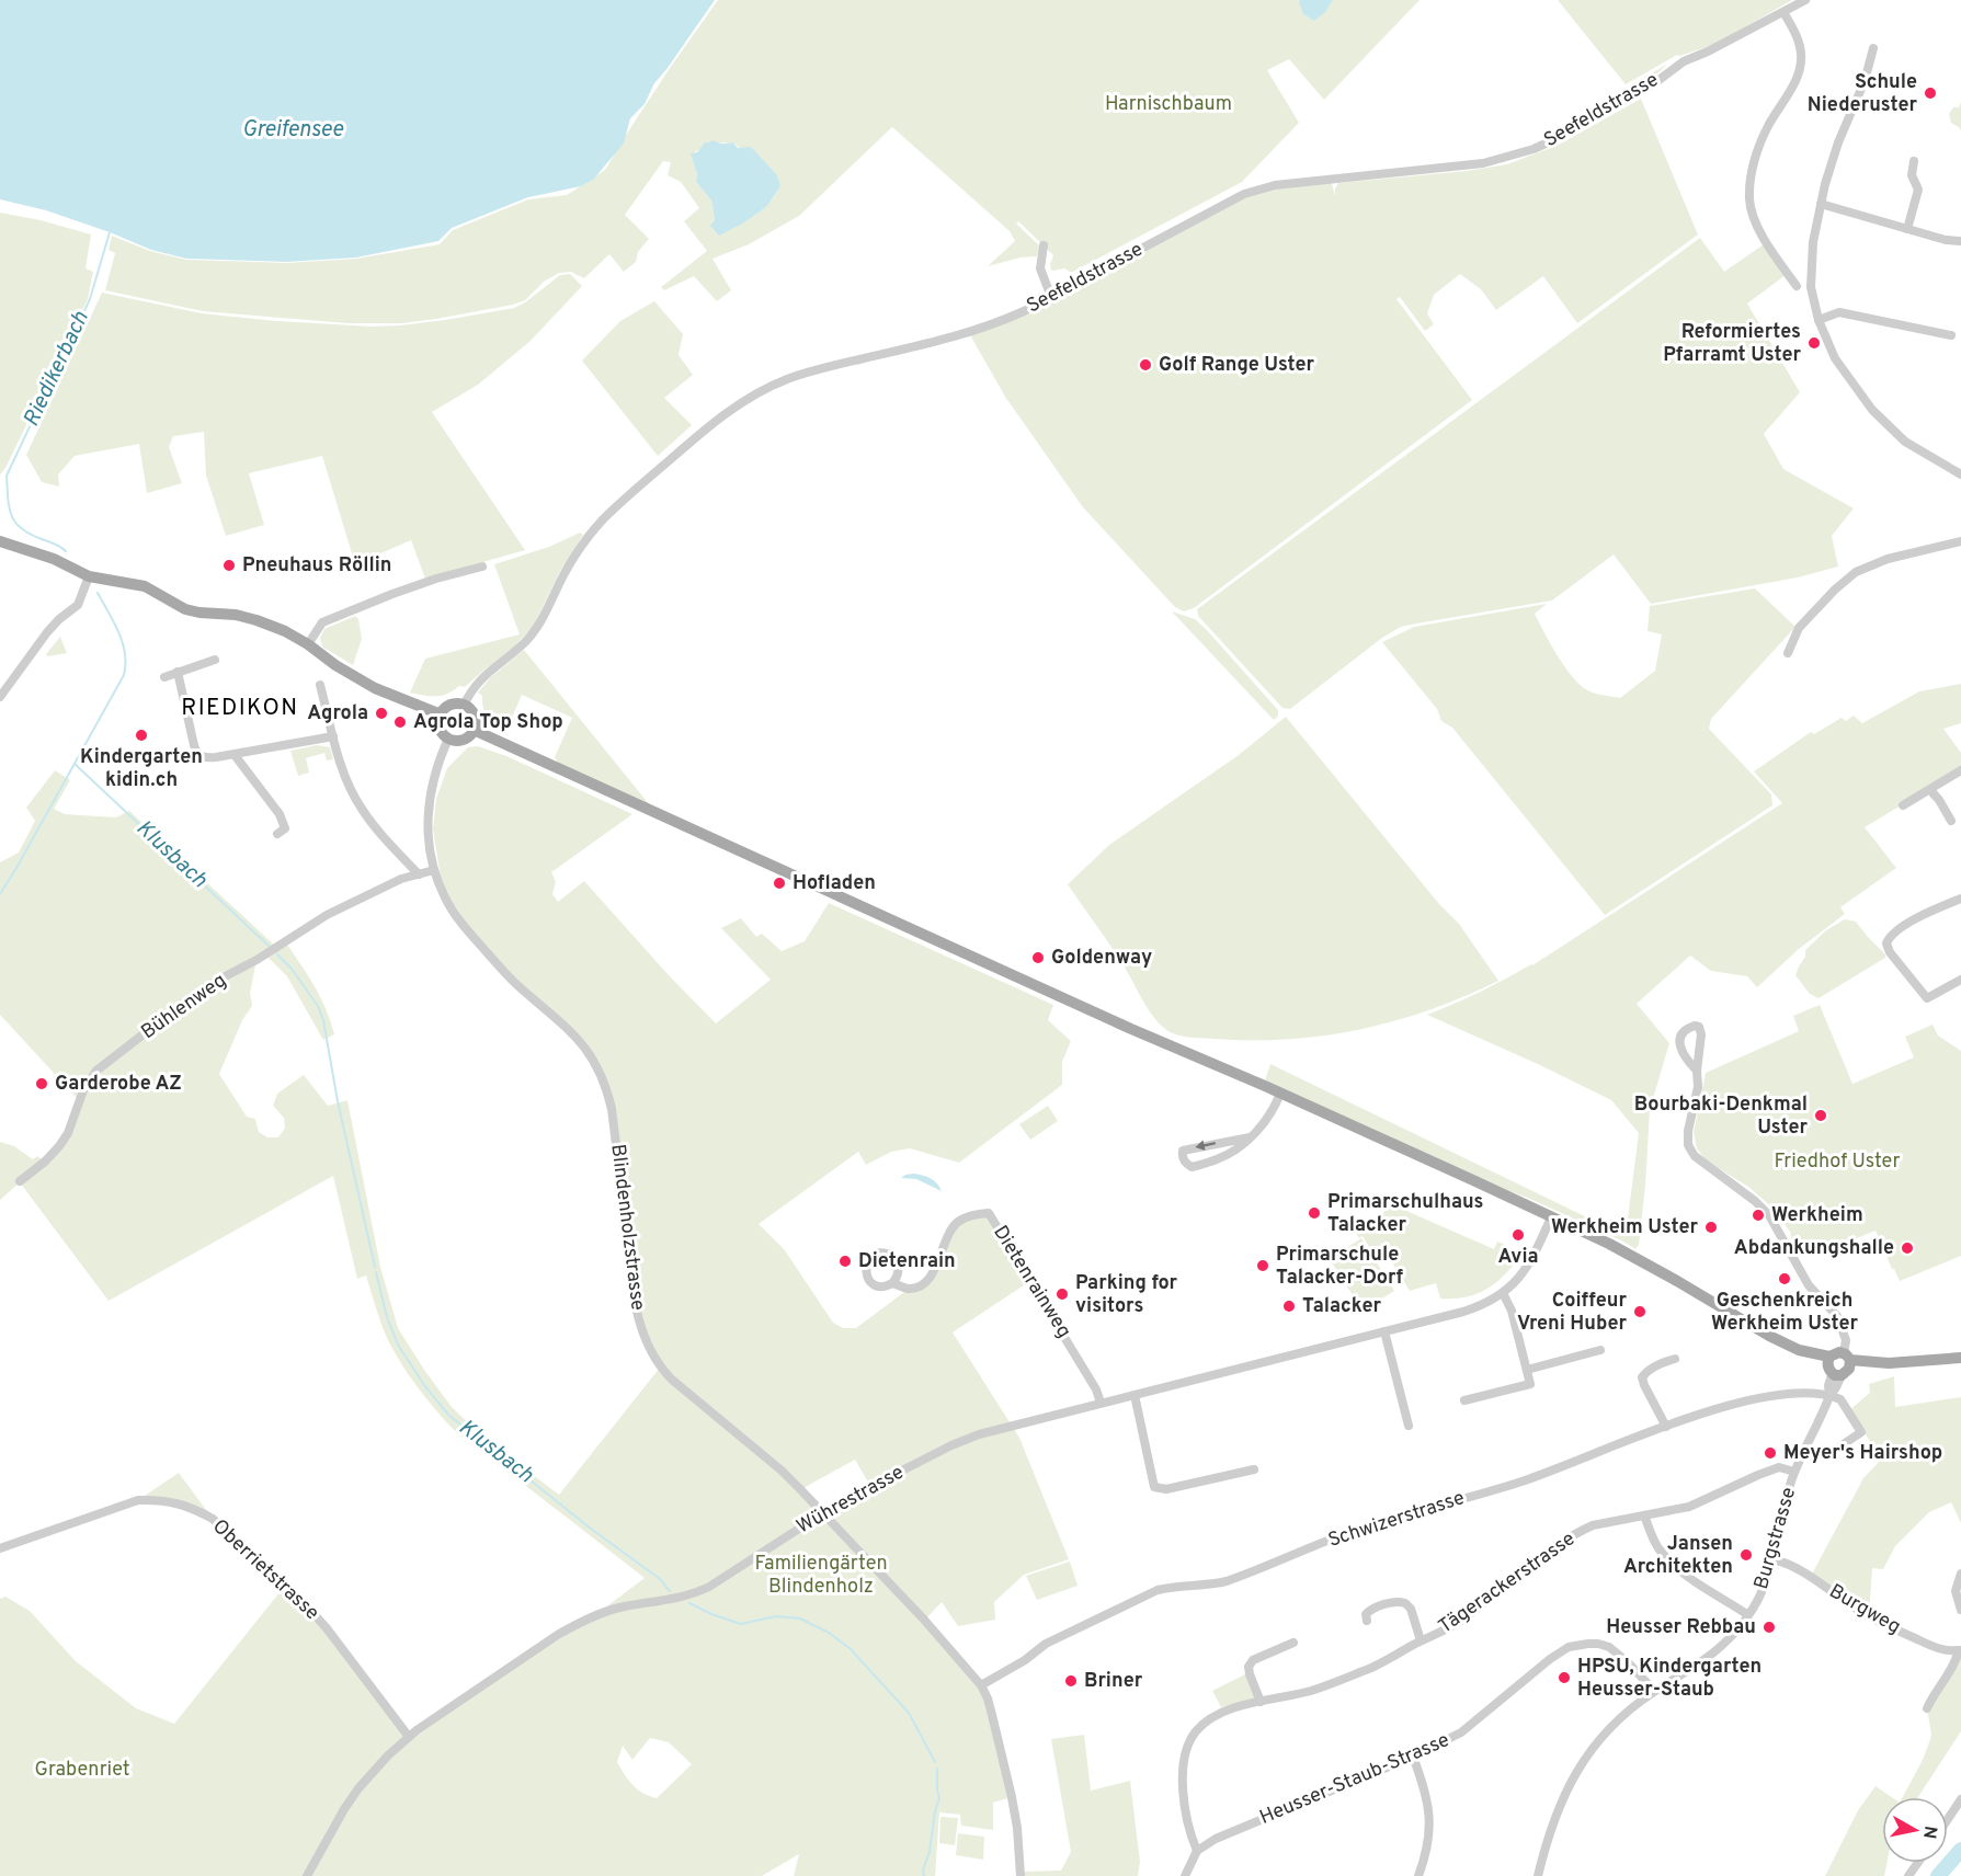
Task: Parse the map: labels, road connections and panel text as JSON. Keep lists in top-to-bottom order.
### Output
{
  "streets": {
    "street": [
      "Seefeldstrasse",
      "Bühlenweg",
      "Blindenholzstrasse",
      "Dietenrainweg",
      "Wührestrasse",
      "Schwizerstrasse",
      "Burgstrasse",
      "Oberrietstrasse",
      "Tägerackerstrasse",
      "Burgweg",
      "Heusser-Staub-Strasse"
    ]
  },
  "crossings": [
    ["Seefeldstrasse", "Blindenholzstrasse"],
    ["Bühlenweg", "Blindenholzstrasse"],
    ["Blindenholzstrasse", "Wührestrasse"],
    ["Blindenholzstrasse", "Schwizerstrasse"],
    ["Dietenrainweg", "Wührestrasse"],
    ["Wührestrasse", "Oberrietstrasse"],
    ["Schwizerstrasse", "Burgstrasse"],
    ["Burgstrasse", "Tägerackerstrasse"],
    ["Burgstrasse", "Burgweg"],
    ["Burgstrasse", "Heusser-Staub-Strasse"],
    ["Tägerackerstrasse", "Heusser-Staub-Strasse"]
  ],
  "districts": ["RIEDIKON"],
  "water": ["Greifensee", "Riedikerbach", "Klusbach"],
  "parks": [
    "Harnischbaum",
    "Friedhof Uster",
    "Familiengärten Blindenholz",
    "Grabenriet"
  ],
  "places": [
    "Schule Niederuster",
    "Reformiertes Pfarramt Uster",
    "Golf Range Uster",
    "Pneuhaus Röllin",
    "Agrola",
    "Agrola Top Shop",
    "Kindergarten kidin.ch",
    "Hofladen",
    "Goldenway",
    "Garderobe AZ",
    "Bourbaki-Denkmal Uster",
    "Primarschulhaus Talacker",
    "Werkheim",
    "Werkheim Uster",
    "Avia",
    "Abdankungshalle",
    "Dietenrain",
    "Primarschule Talacker-Dorf",
    "Geschenkreich Werkheim Uster",
    "Parking for visitors",
    "Talacker",
    "Coiffeur Vreni Huber",
    "Meyer's Hairshop",
    "Jansen Architekten",
    "Heusser Rebbau",
    "HPSU, Kindergarten Heusser-Staub",
    "Briner"
  ],
  "north": "right"
}
